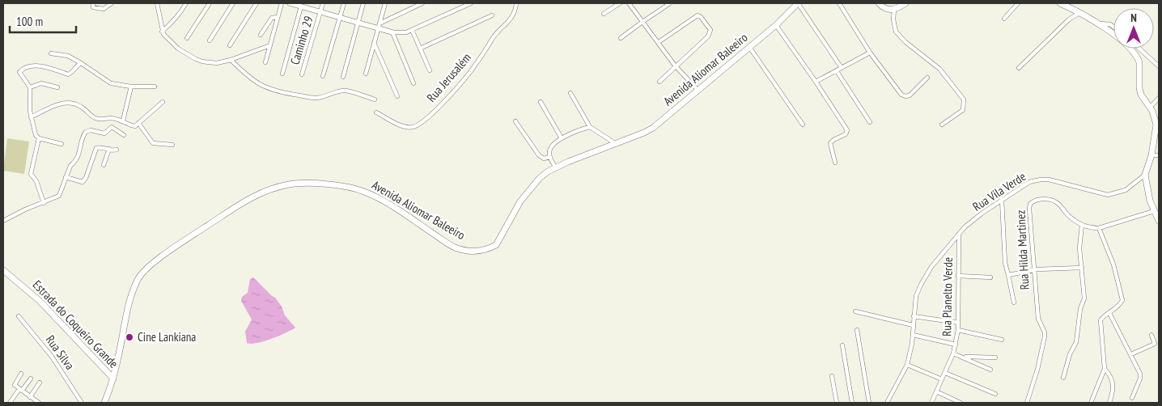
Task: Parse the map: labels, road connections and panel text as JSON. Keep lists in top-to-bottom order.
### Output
{
  "streets": {
    "main road": ["Avenida Aliomar Baleeiro", "Estrada do Coqueiro Grande"],
    "street": [
      "Caminho 29",
      "Rua Jerusalém",
      "Rua Vila Verde",
      "Rua Hilda Martinez",
      "Rua Planelto Verde",
      "Rua Silva"
    ]
  },
  "crossings": [
    ["Avenida Aliomar Baleeiro", "Estrada do Coqueiro Grande"],
    ["Rua Vila Verde", "Rua Planelto Verde"]
  ],
  "places": ["Cine Lankiana"],
  "scale_bar": "100 m",
  "north": "top"
}
